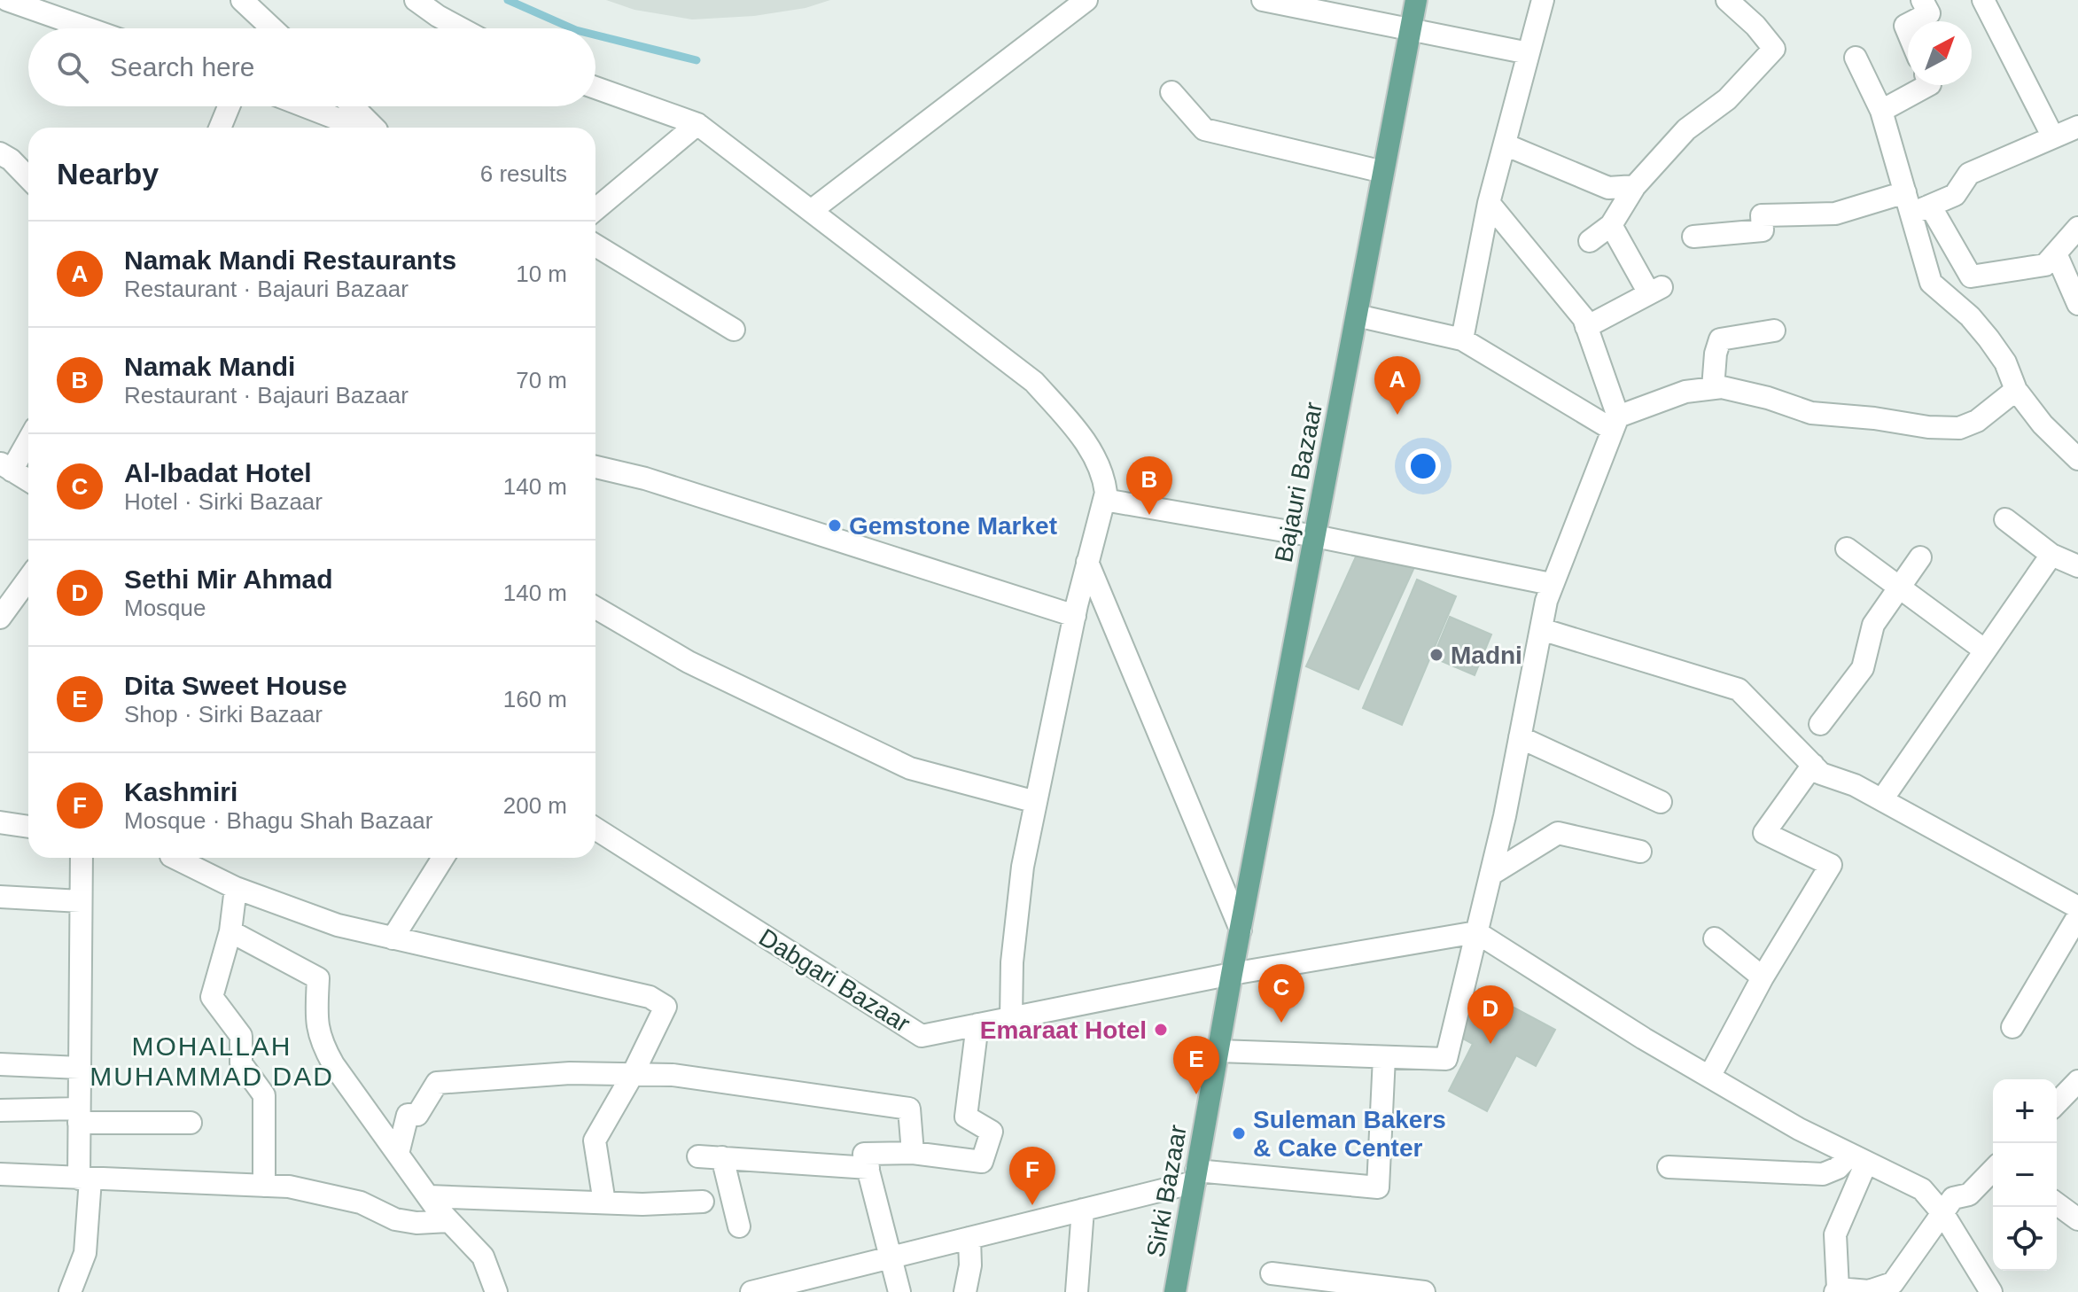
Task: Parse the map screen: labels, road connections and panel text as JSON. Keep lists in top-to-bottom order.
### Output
{
  "streets": {
    "main road": ["Bajauri Bazaar", "Sirki Bazaar"],
    "street": ["Dabgari Bazaar"]
  },
  "crossings": [
    ["Bajauri Bazaar", "Dabgari Bazaar"],
    ["Bajauri Bazaar", "Sirki Bazaar"],
    ["Dabgari Bazaar", "Sirki Bazaar"]
  ],
  "districts": ["MOHALLAH MUHAMMAD DAD"],
  "places": [
    "Gemstone Market",
    "Madni",
    "Emaraat Hotel",
    "Suleman Bakers & Cake Center"
  ],
  "north": "top right",
  "page": {
    "search": "Search here",
    "heading": ["Nearby", "6 results"],
    "list": [
      {
        "mark": "A",
        "name": "Namak Mandi Restaurants",
        "note": "Restaurant · Bajauri Bazaar",
        "value": "10 m"
      },
      {
        "mark": "B",
        "name": "Namak Mandi",
        "note": "Restaurant · Bajauri Bazaar",
        "value": "70 m"
      },
      {
        "mark": "C",
        "name": "Al-Ibadat Hotel",
        "note": "Hotel · Sirki Bazaar",
        "value": "140 m"
      },
      {
        "mark": "D",
        "name": "Sethi Mir Ahmad",
        "note": "Mosque",
        "value": "140 m"
      },
      {
        "mark": "E",
        "name": "Dita Sweet House",
        "note": "Shop · Sirki Bazaar",
        "value": "160 m"
      },
      {
        "mark": "F",
        "name": "Kashmiri",
        "note": "Mosque · Bhagu Shah Bazaar",
        "value": "200 m"
      }
    ],
    "pins": [
      "A",
      "B",
      "C",
      "D",
      "E",
      "F"
    ],
    "map_buttons": ["+", "−"]
  }
}
